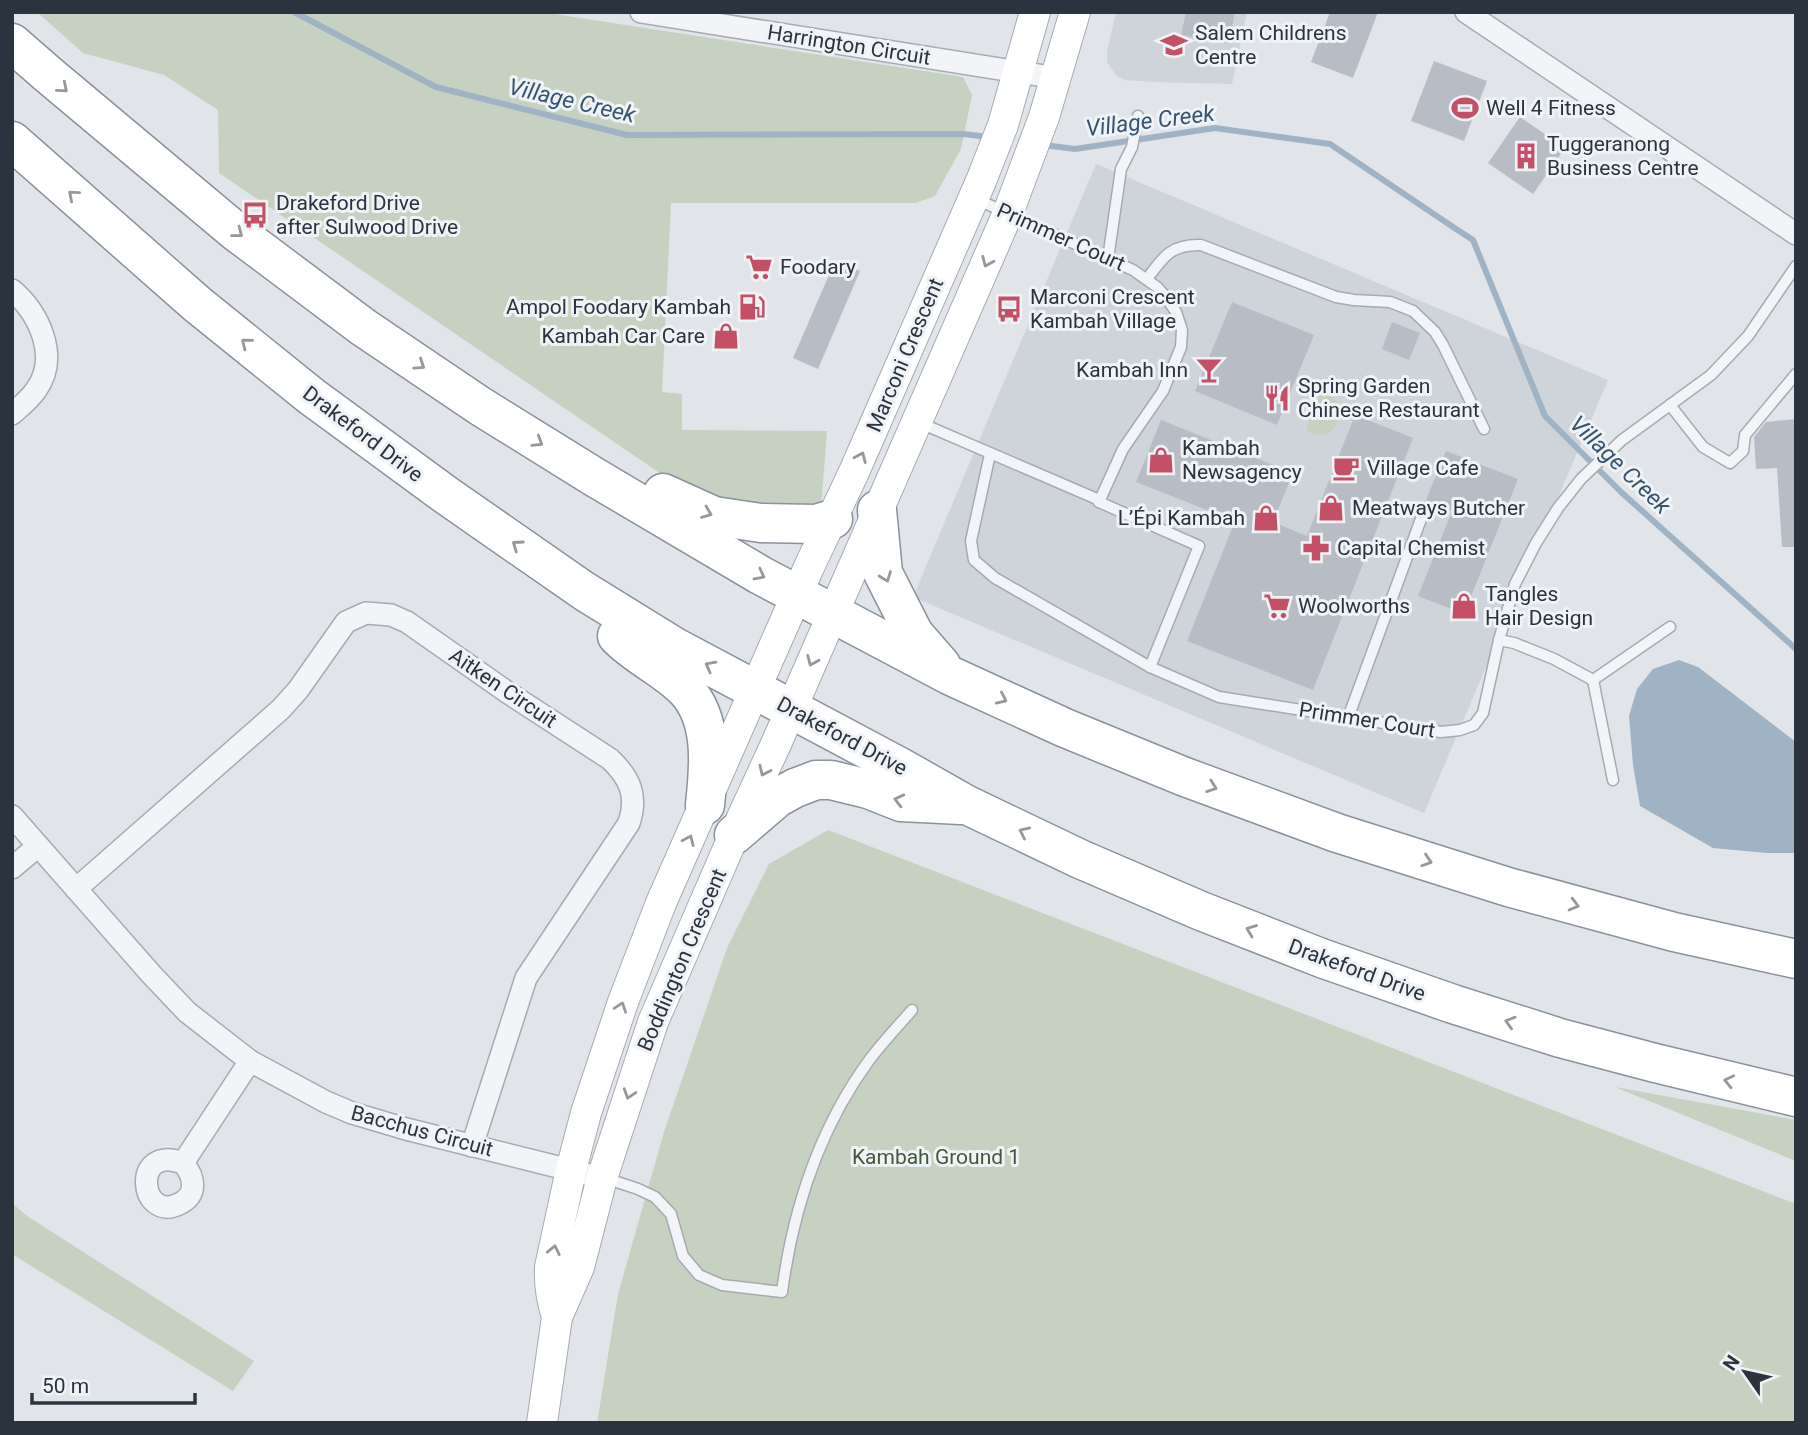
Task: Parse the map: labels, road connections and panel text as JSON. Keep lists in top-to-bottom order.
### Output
{
  "streets": {
    "highway": ["Drakeford Drive"],
    "street": [
      "Harrington Circuit",
      "Marconi Crescent",
      "Aitken Circuit",
      "Boddington Crescent",
      "Bacchus Circuit"
    ],
    "lane": ["Primmer Court"]
  },
  "crossings": [
    ["Harrington Circuit", "Marconi Crescent"],
    ["Primmer Court", "Marconi Crescent"],
    ["Marconi Crescent", "Drakeford Drive"],
    ["Marconi Crescent", "Boddington Crescent"],
    ["Drakeford Drive", "Boddington Crescent"],
    ["Aitken Circuit", "Bacchus Circuit"],
    ["Boddington Crescent", "Bacchus Circuit"]
  ],
  "water": ["Village Creek"],
  "parks": ["Kambah Ground 1"],
  "places": {
    "school or university": ["Salem Childrens Centre"],
    "sports": ["Well 4 Fitness"],
    "building": ["Tuggeranong Business Centre"],
    "bus stop": ["Drakeford Drive after Sulwood Drive", "Marconi Crescent Kambah Village"],
    "supermarket": ["Foodary", "Woolworths"],
    "fuel station": ["Ampol Foodary Kambah"],
    "shop": [
      "Kambah Car Care",
      "Kambah Newsagency",
      "Meatways Butcher",
      "L’Épi Kambah",
      "Tangles Hair Design"
    ],
    "bar": ["Kambah Inn"],
    "restaurant": ["Spring Garden Chinese Restaurant"],
    "cafe": ["Village Cafe"],
    "pharmacy": ["Capital Chemist"]
  },
  "scale_bar": "50 m",
  "north": "top left"
}
